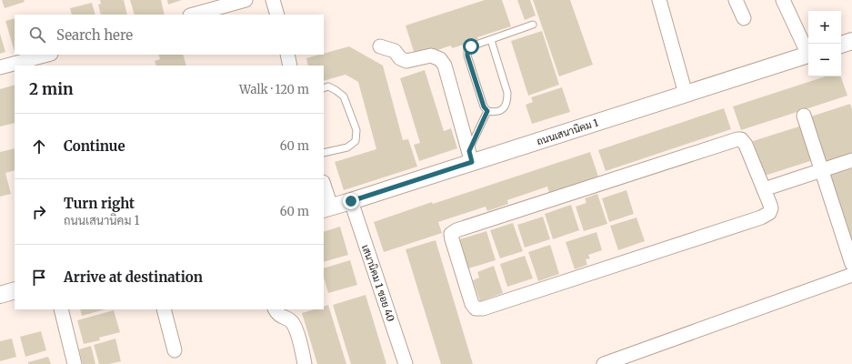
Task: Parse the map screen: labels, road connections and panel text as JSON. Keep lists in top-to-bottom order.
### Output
{
  "streets": {
    "street": ["ถนนเสนานิคม 1", "เสนานิคม 1 ซอย 40"]
  },
  "crossings": [
    ["ถนนเสนานิคม 1", "เสนานิคม 1 ซอย 40"]
  ],
  "page": {
    "map_buttons": ["+", "−"],
    "search": "Search here",
    "heading": ["2 min", "Walk · 120 m"],
    "list": [
      ["Continue", "60 m"],
      ["Turn right", "ถนนเสนานิคม 1", "60 m"],
      "Arrive at destination"
    ]
  }
}
